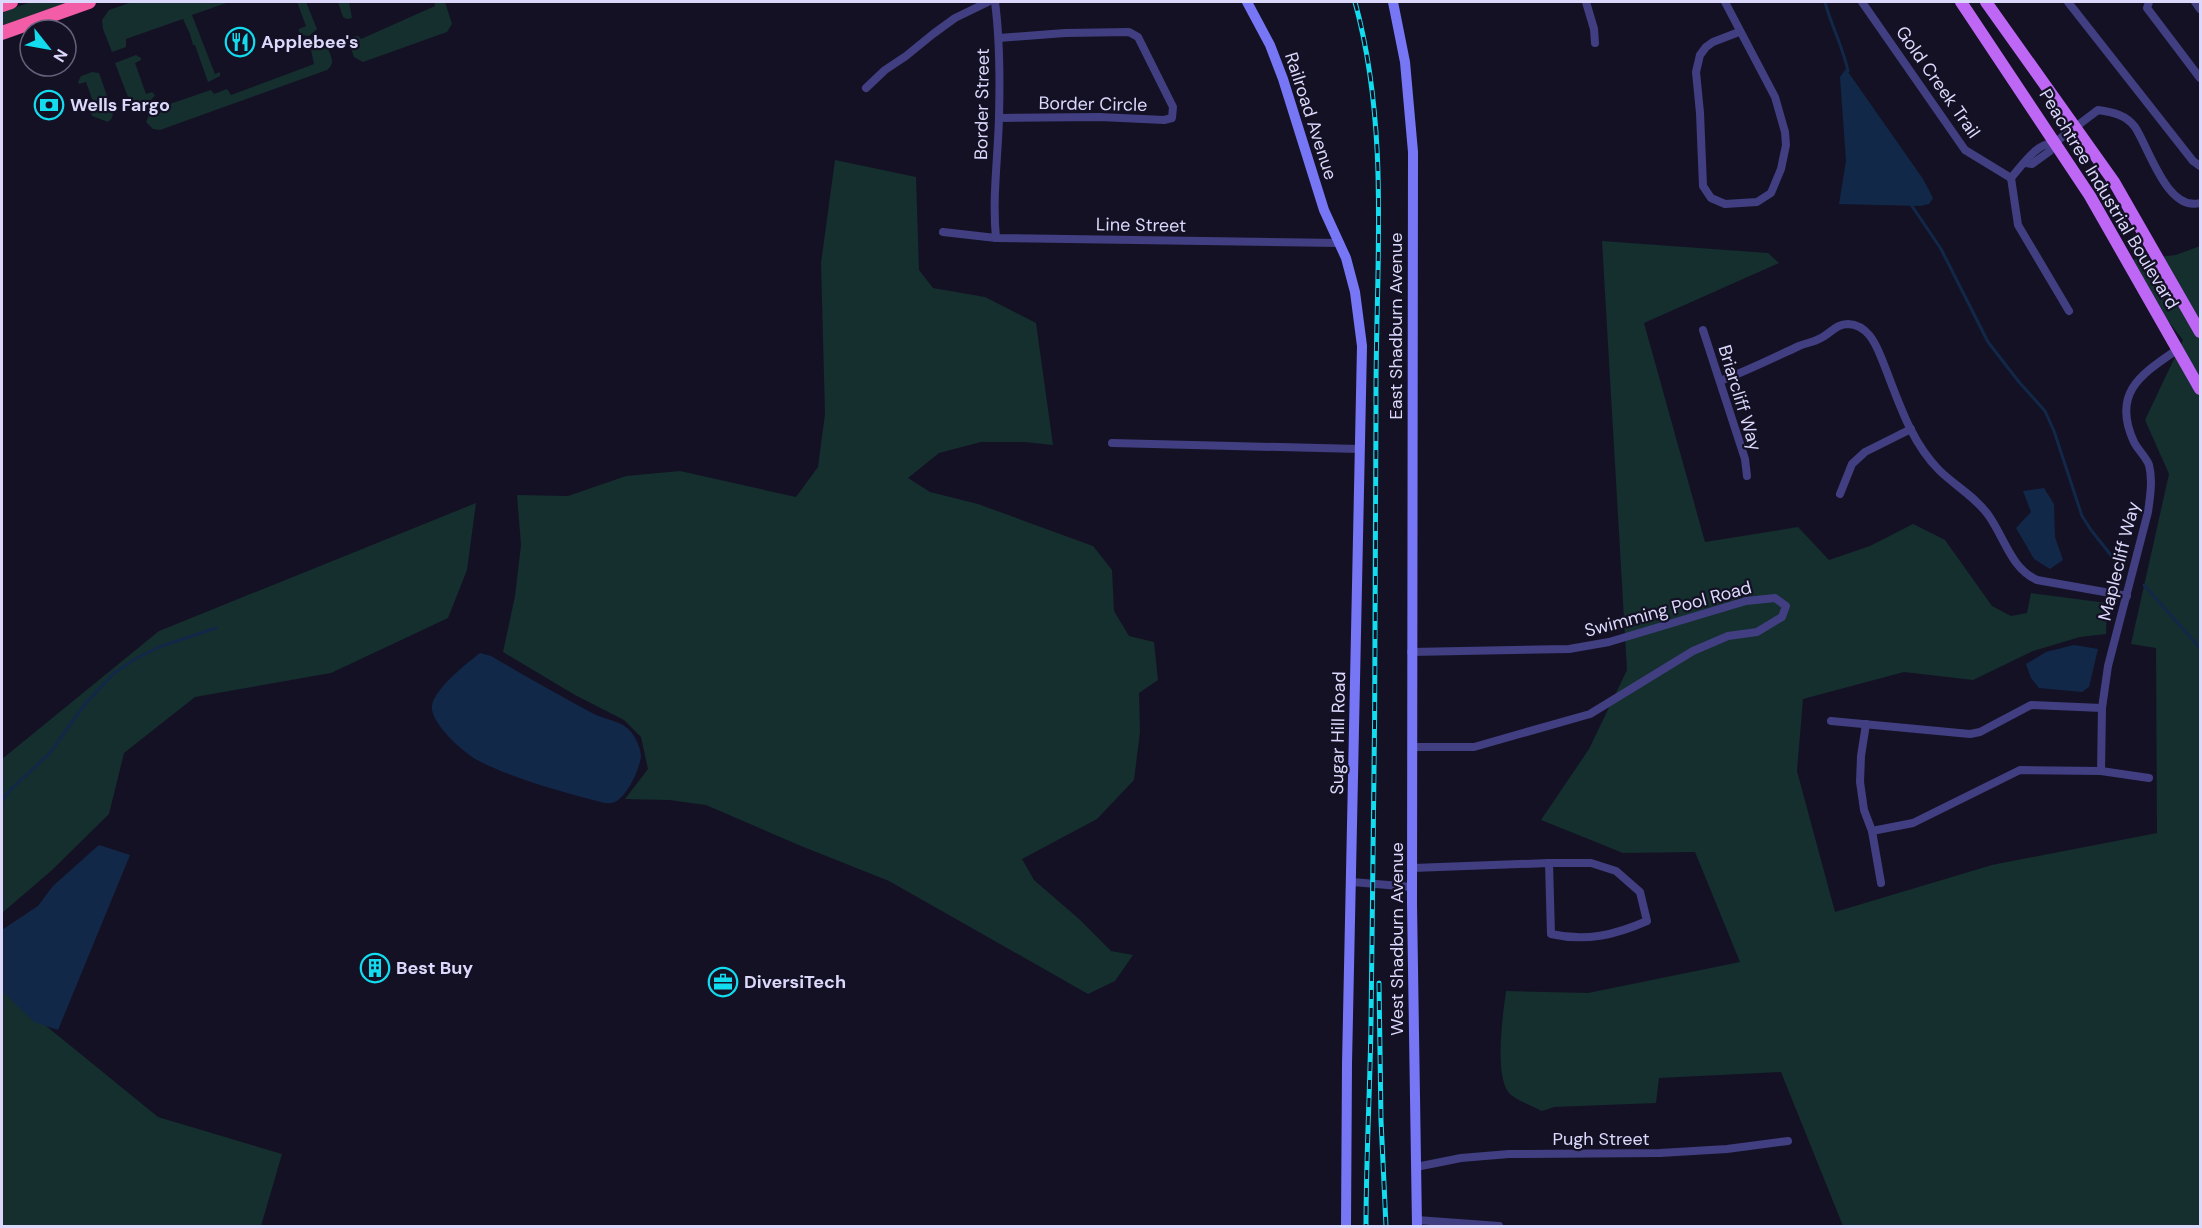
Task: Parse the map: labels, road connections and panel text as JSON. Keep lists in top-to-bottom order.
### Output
{
  "streets": {
    "main road": ["Peachtree Industrial Boulevard"],
    "street": [
      "Gold Creek Trail",
      "Border Street",
      "Border Circle",
      "Railroad Avenue",
      "Line Street",
      "East Shadburn Avenue",
      "Briarcliff Way",
      "Maplecliff Way",
      "Swimming Pool Road",
      "Sugar Hill Road",
      "West Shadburn Avenue",
      "Pugh Street"
    ]
  },
  "crossings": [
    ["Border Street", "Border Circle"],
    ["Border Street", "Line Street"],
    ["Railroad Avenue", "Line Street"],
    ["Railroad Avenue", "Sugar Hill Road"],
    ["Peachtree Industrial Boulevard", "Maplecliff Way"],
    ["Line Street", "Sugar Hill Road"],
    ["East Shadburn Avenue", "Swimming Pool Road"],
    ["East Shadburn Avenue", "West Shadburn Avenue"],
    ["Swimming Pool Road", "West Shadburn Avenue"],
    ["West Shadburn Avenue", "Pugh Street"]
  ],
  "places": {
    "restaurant": ["Applebee's"],
    "bank": ["Wells Fargo"],
    "building": ["Best Buy"],
    "office": ["DiversiTech"]
  },
  "north": "bottom right"
}
